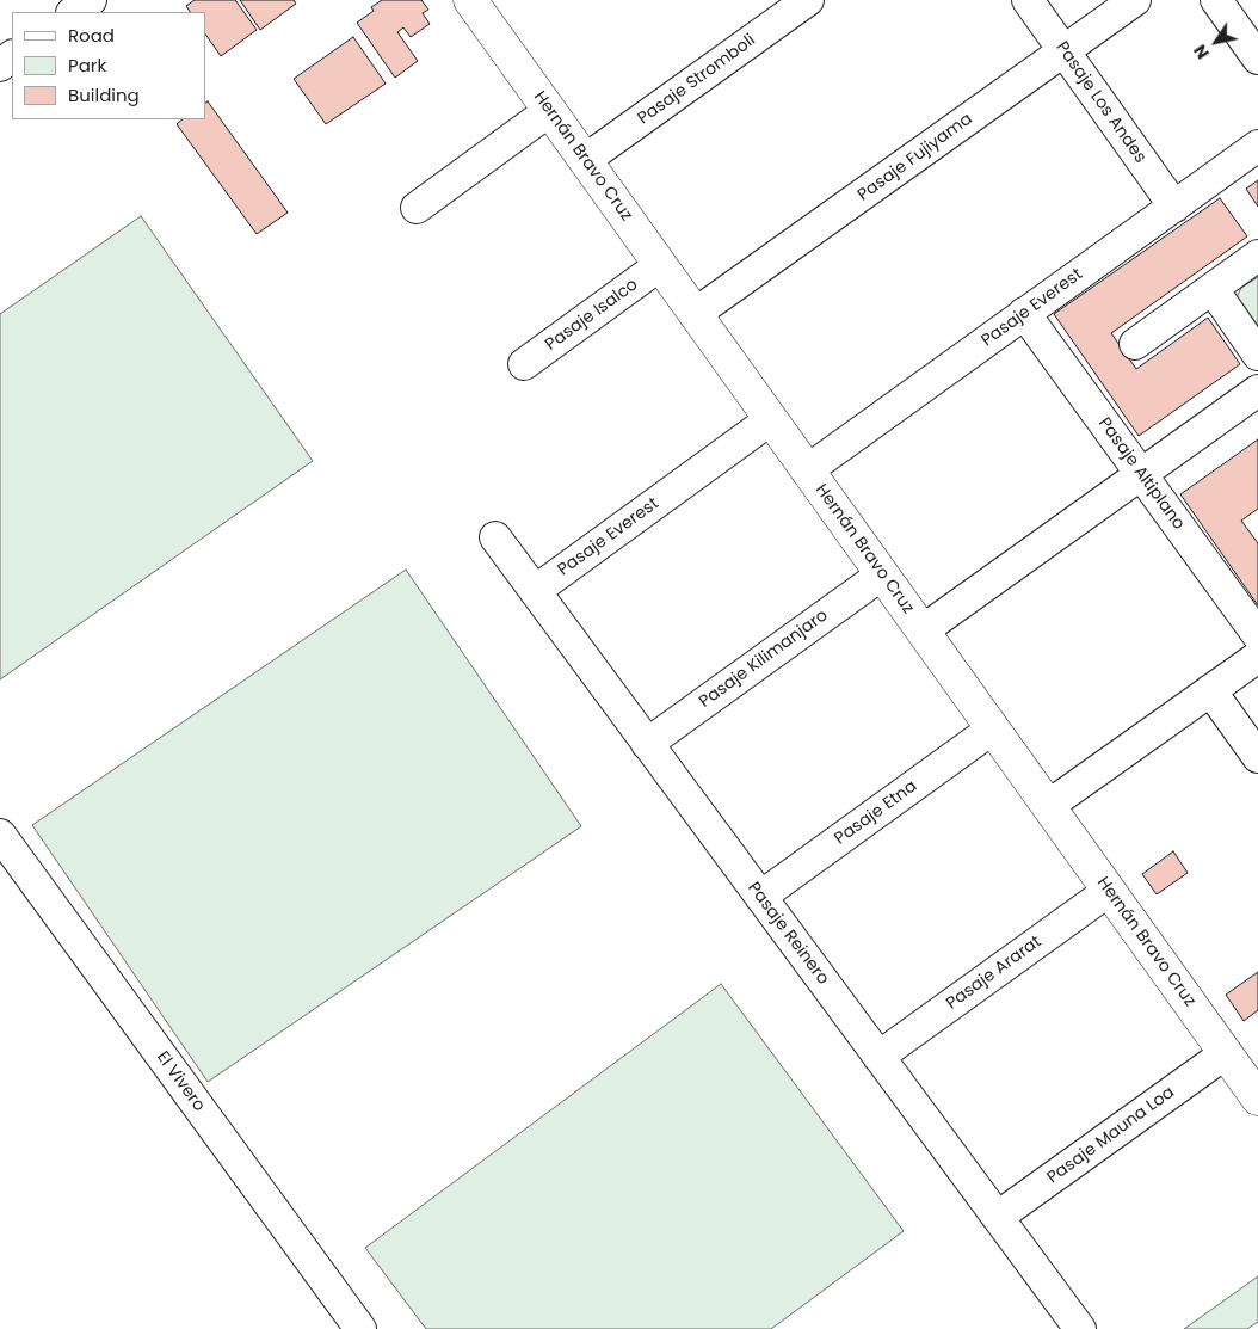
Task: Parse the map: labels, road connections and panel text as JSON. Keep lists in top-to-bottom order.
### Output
{
  "streets": {
    "main road": ["Hernán Bravo Cruz"],
    "street": [
      "Pasaje Stromboli",
      "Pasaje Los Andes",
      "Pasaje Fujiyama",
      "Pasaje Everest",
      "Pasaje Isalco",
      "Pasaje Altiplano",
      "Pasaje Kilimanjaro",
      "Pasaje Etna",
      "Pasaje Reinero",
      "Pasaje Ararat",
      "El Vivero",
      "Pasaje Mauna Loa"
    ]
  },
  "crossings": [
    ["Pasaje Stromboli", "Hernán Bravo Cruz"],
    ["Pasaje Los Andes", "Pasaje Fujiyama"],
    ["Pasaje Los Andes", "Pasaje Everest"],
    ["Hernán Bravo Cruz", "Pasaje Fujiyama"],
    ["Hernán Bravo Cruz", "Pasaje Everest"],
    ["Hernán Bravo Cruz", "Pasaje Isalco"],
    ["Hernán Bravo Cruz", "Pasaje Kilimanjaro"],
    ["Hernán Bravo Cruz", "Pasaje Etna"],
    ["Hernán Bravo Cruz", "Pasaje Ararat"],
    ["Hernán Bravo Cruz", "Pasaje Mauna Loa"],
    ["Pasaje Everest", "Pasaje Altiplano"],
    ["Pasaje Everest", "Pasaje Reinero"],
    ["Pasaje Kilimanjaro", "Pasaje Reinero"],
    ["Pasaje Etna", "Pasaje Reinero"],
    ["Pasaje Reinero", "Pasaje Ararat"],
    ["Pasaje Reinero", "Pasaje Mauna Loa"]
  ],
  "legend": ["Road", "Park", "Building"],
  "north": "bottom left"
}
